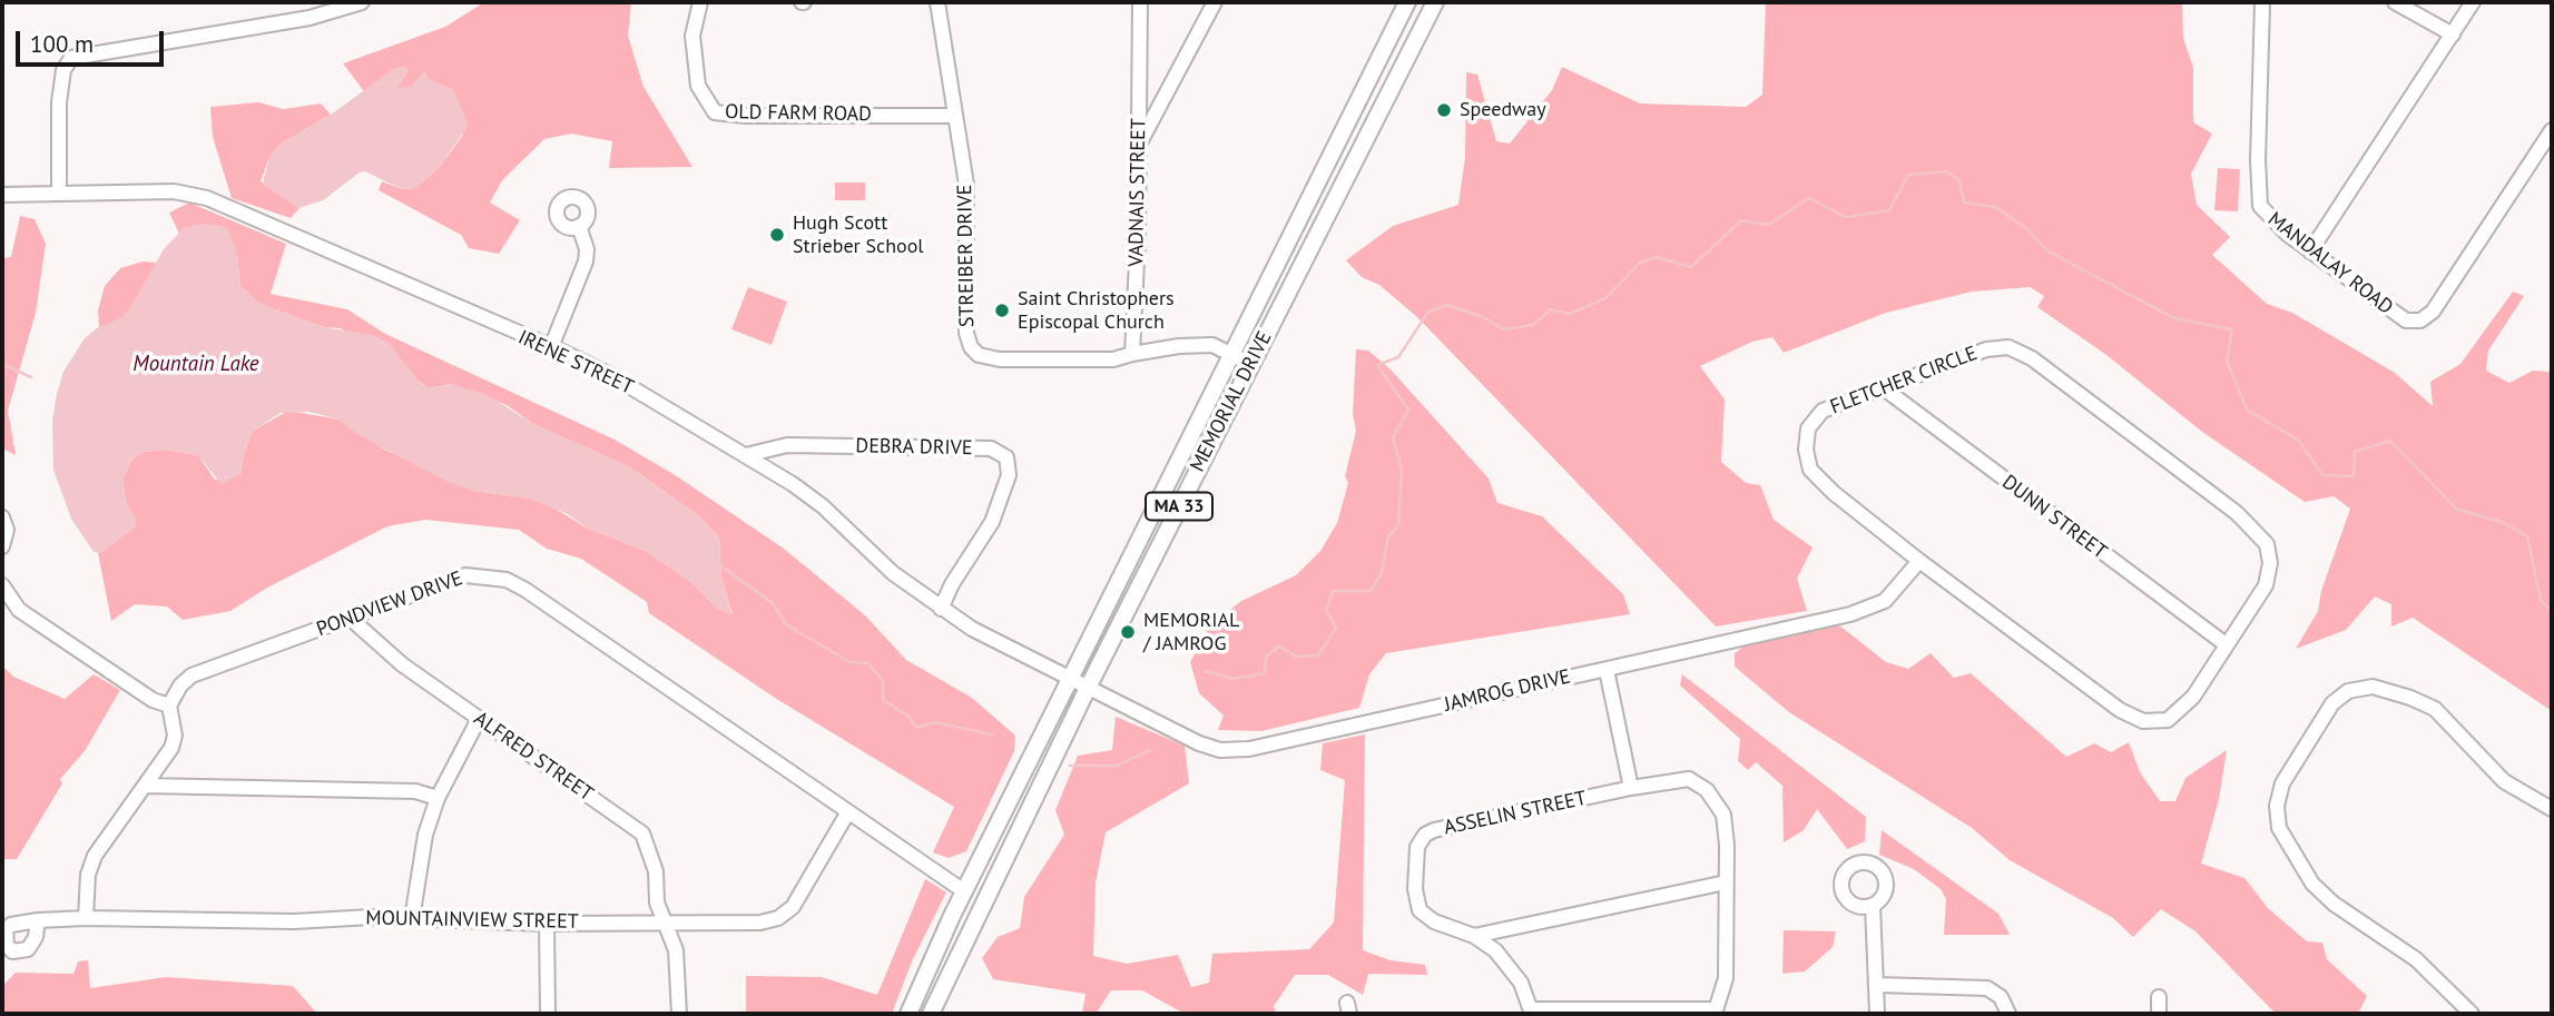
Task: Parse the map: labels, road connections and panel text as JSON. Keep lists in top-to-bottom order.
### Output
{
  "streets": {
    "main road": ["MEMORIAL DRIVE", "MA 33"],
    "street": [
      "OLD FARM ROAD",
      "VADNAIS STREET",
      "STREIBER DRIVE",
      "MANDALAY ROAD",
      "IRENE STREET",
      "FLETCHER CIRCLE",
      "DEBRA DRIVE",
      "DUNN STREET",
      "PONDVIEW DRIVE",
      "JAMROG DRIVE",
      "ALFRED STREET",
      "ASSELIN STREET",
      "MOUNTAINVIEW STREET"
    ]
  },
  "crossings": [
    ["OLD FARM ROAD", "STREIBER DRIVE"],
    ["VADNAIS STREET", "STREIBER DRIVE"],
    ["IRENE STREET", "MEMORIAL DRIVE"],
    ["IRENE STREET", "DEBRA DRIVE"],
    ["IRENE STREET", "JAMROG DRIVE"],
    ["FLETCHER CIRCLE", "DUNN STREET"],
    ["FLETCHER CIRCLE", "JAMROG DRIVE"],
    ["MEMORIAL DRIVE", "PONDVIEW DRIVE"],
    ["MEMORIAL DRIVE", "JAMROG DRIVE"],
    ["PONDVIEW DRIVE", "ALFRED STREET"],
    ["PONDVIEW DRIVE", "MOUNTAINVIEW STREET"],
    ["ALFRED STREET", "MOUNTAINVIEW STREET"]
  ],
  "water": ["Mountain Lake"],
  "places": [
    "Speedway",
    "Hugh Scott Strieber School",
    "Saint Christophers Episcopal Church",
    "MEMORIAL / JAMROG"
  ],
  "scale_bar": "100 m"
}
